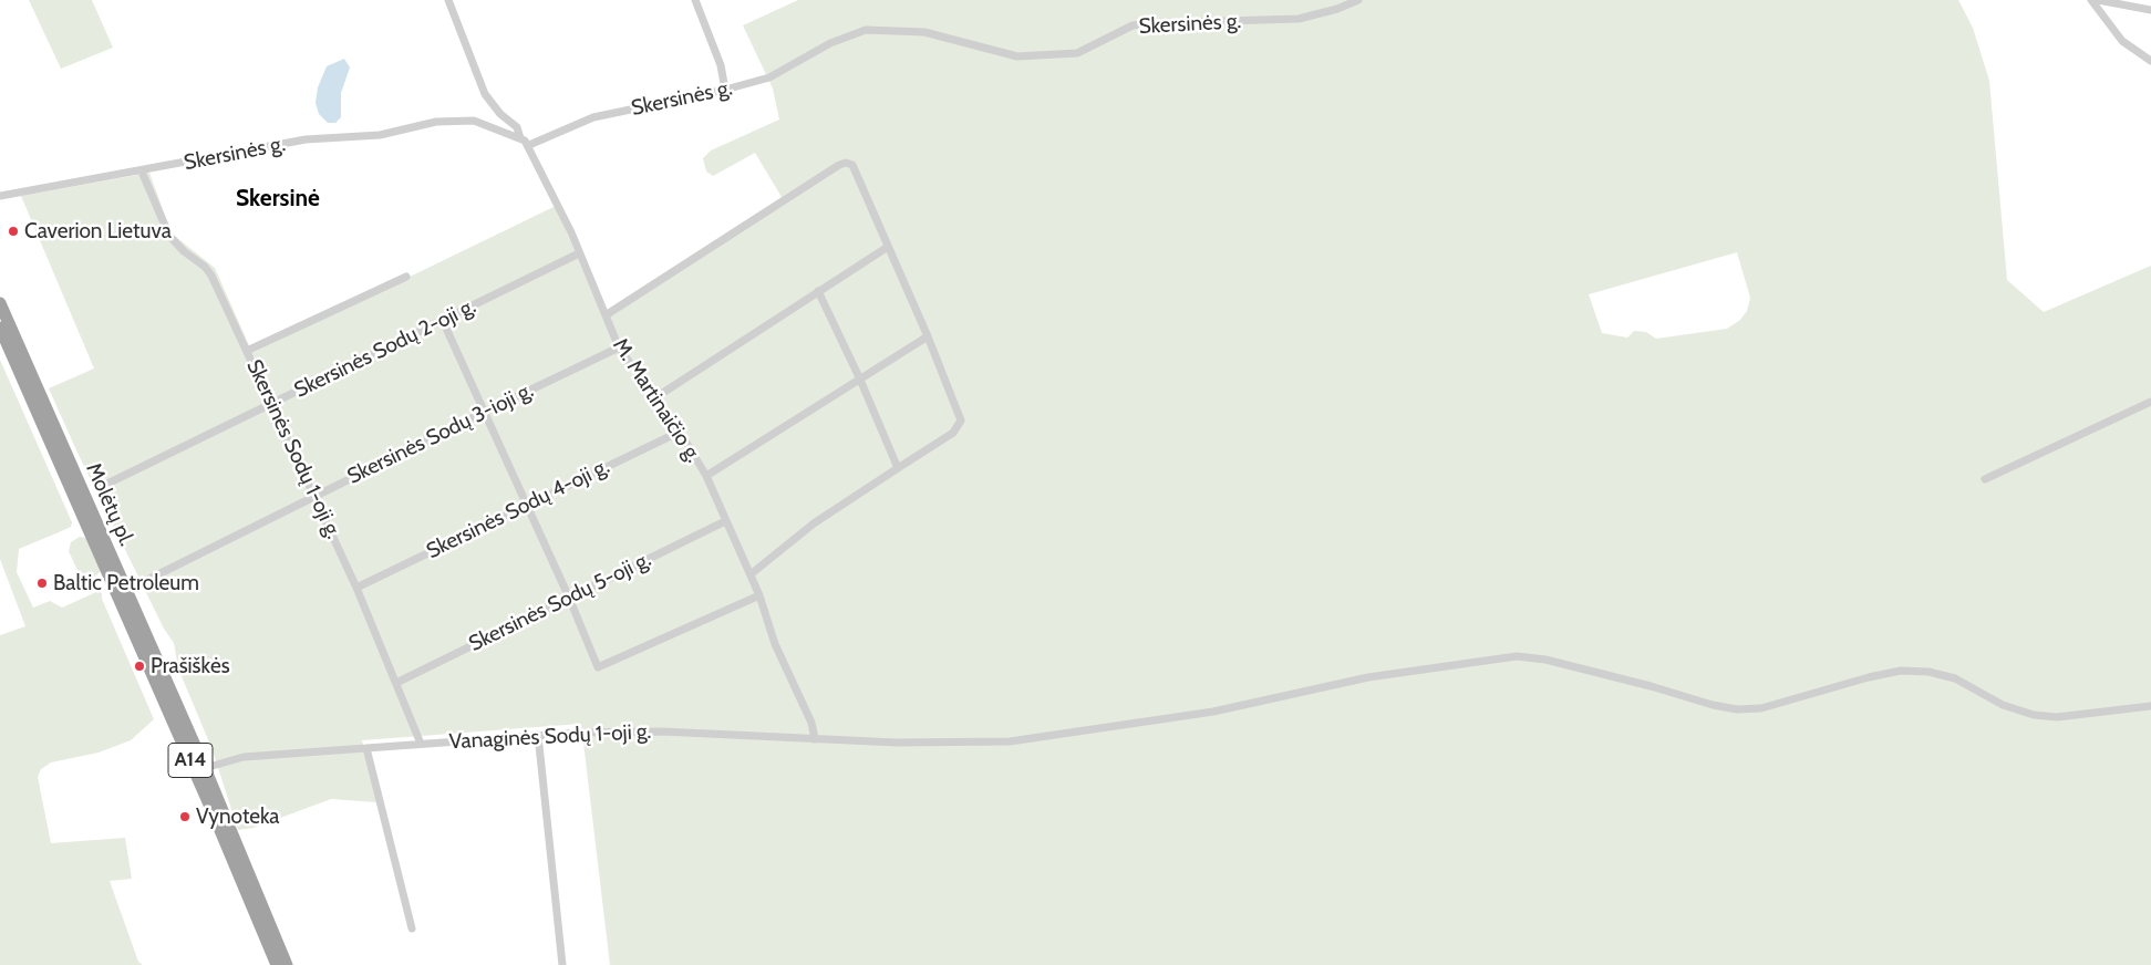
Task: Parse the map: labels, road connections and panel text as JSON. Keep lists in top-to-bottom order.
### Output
{
  "streets": {
    "highway": ["Molėtų pl.", "A14"],
    "street": [
      "Skersinės g.",
      "Skersinės Sodų 2-oji g.",
      "M. Martinaičio g.",
      "Skersinės Sodų 3-ioji g.",
      "Skersinės Sodų 1-oji g.",
      "Skersinės Sodų 4-oji g.",
      "Skersinės Sodų 5-oji g.",
      "Vanaginės Sodų 1-oji g."
    ]
  },
  "crossings": [
    ["Skersinės g.", "M. Martinaičio g."],
    ["Skersinės g.", "Skersinės Sodų 1-oji g."],
    ["Skersinės Sodų 2-oji g.", "M. Martinaičio g."],
    ["Skersinės Sodų 2-oji g.", "Skersinės Sodų 1-oji g."],
    ["M. Martinaičio g.", "Skersinės Sodų 3-ioji g."],
    ["M. Martinaičio g.", "Skersinės Sodų 4-oji g."],
    ["M. Martinaičio g.", "Skersinės Sodų 5-oji g."],
    ["M. Martinaičio g.", "Vanaginės Sodų 1-oji g."],
    ["Skersinės Sodų 3-ioji g.", "Skersinės Sodų 1-oji g."],
    ["Skersinės Sodų 1-oji g.", "Skersinės Sodų 4-oji g."],
    ["Skersinės Sodų 1-oji g.", "Skersinės Sodų 5-oji g."],
    ["Skersinės Sodų 1-oji g.", "Vanaginės Sodų 1-oji g."],
    ["Molėtų pl.", "Vanaginės Sodų 1-oji g."]
  ],
  "districts": ["Skersinė"],
  "places": [
    "Caverion Lietuva",
    "Baltic Petroleum",
    "Prašiškės",
    "Vynoteka"
  ]
}
